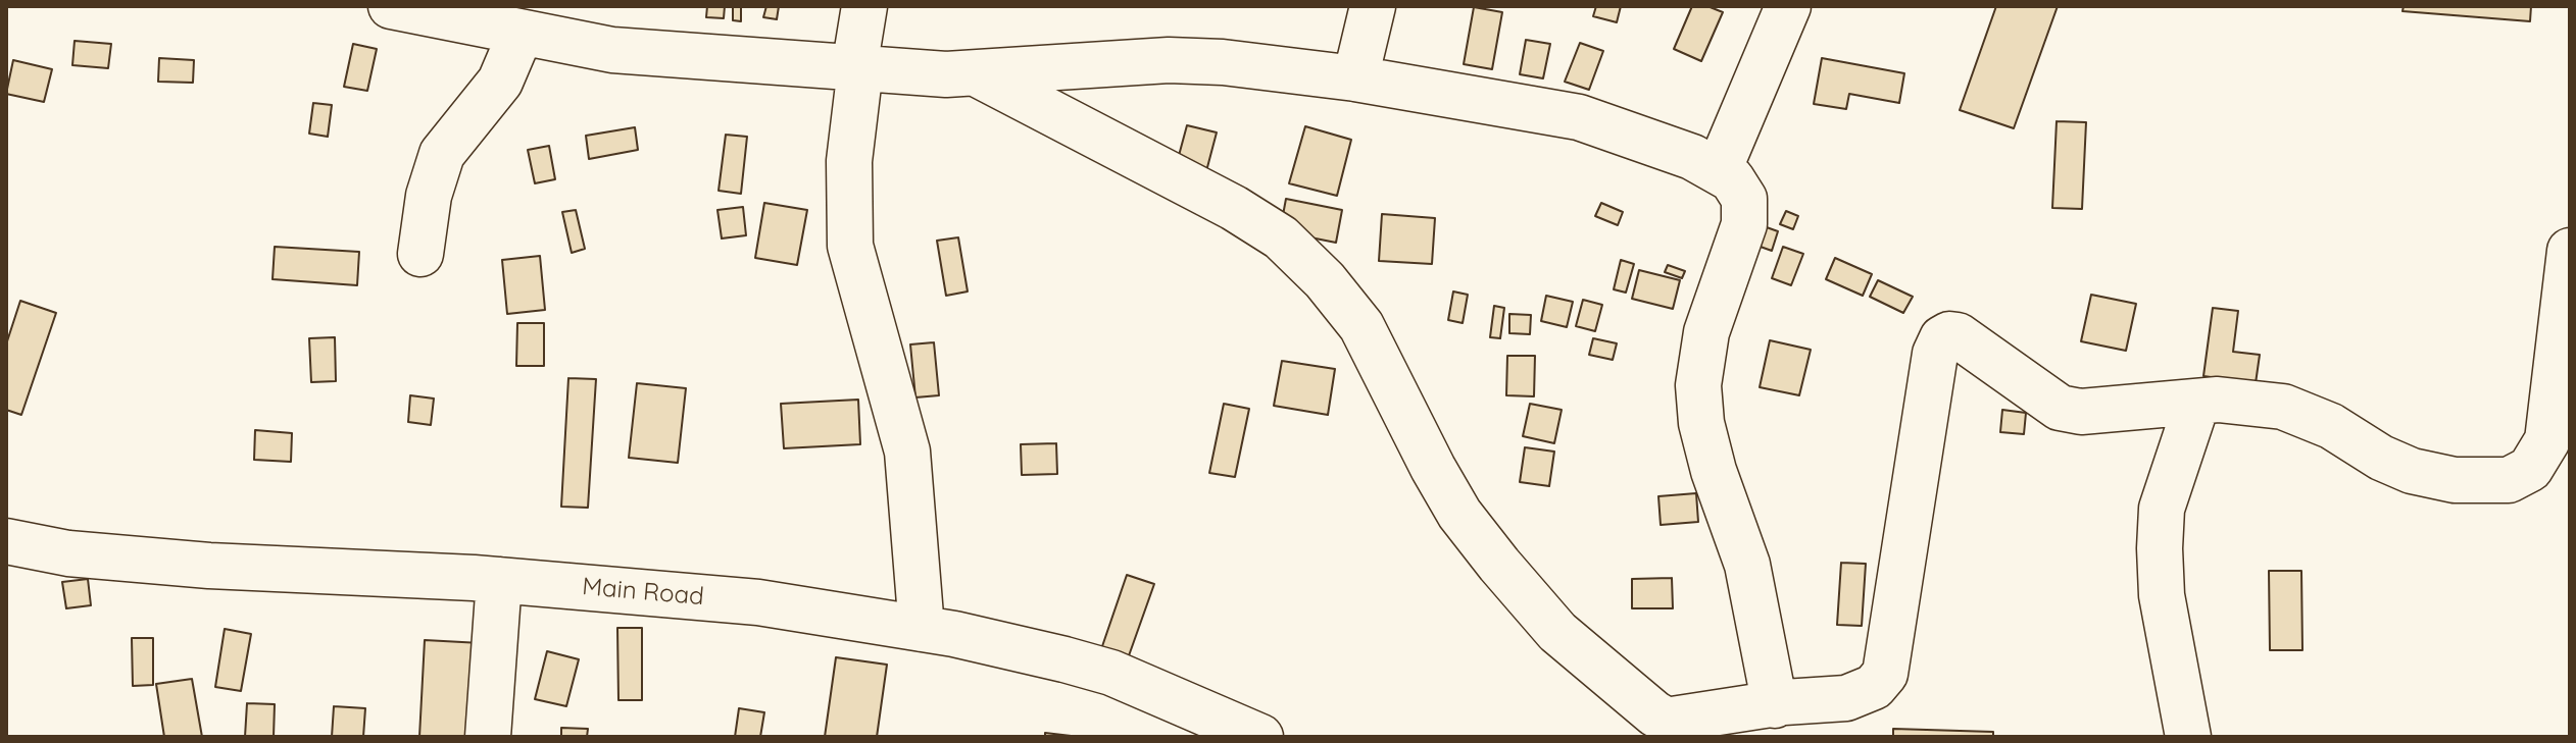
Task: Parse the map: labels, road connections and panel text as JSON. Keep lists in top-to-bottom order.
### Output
{
  "streets": {
    "street": ["Main Road"]
  }
}
